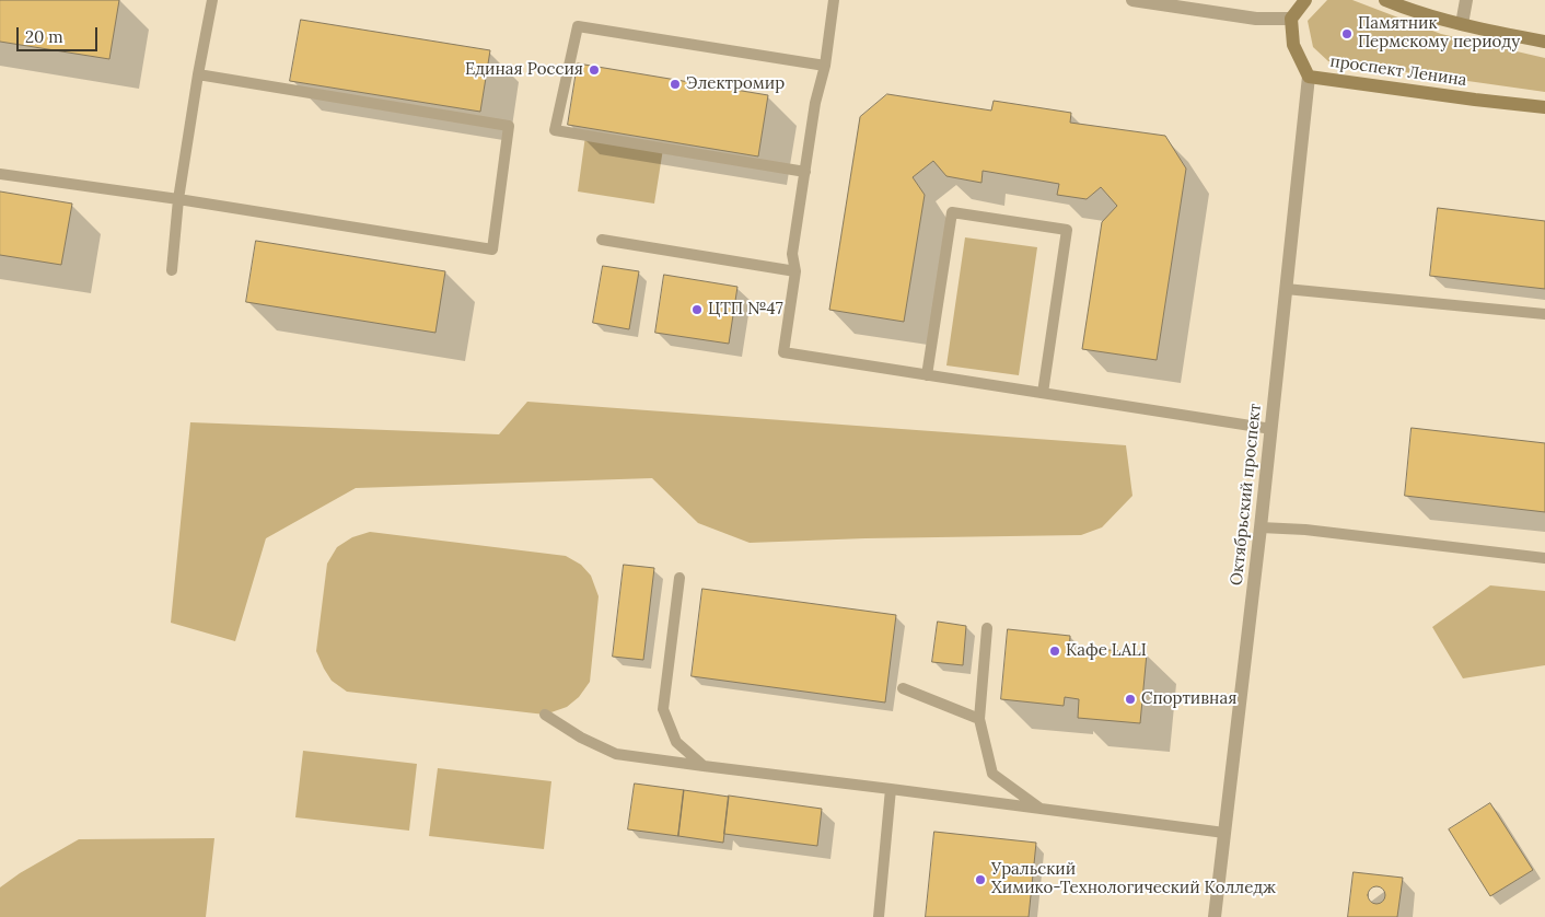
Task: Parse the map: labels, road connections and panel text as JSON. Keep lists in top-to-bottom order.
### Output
{
  "streets": {
    "main road": ["проспект Ленина"],
    "street": ["Октябрьский проспект"]
  },
  "crossings": [
    ["проспект Ленина", "Октябрьский проспект"]
  ],
  "places": [
    "Памятник Пермскому периоду",
    "Единая Россия",
    "Электромир",
    "ЦТП №47",
    "Кафе LALI",
    "Спортивная",
    "Уральский Химико-Технологический Колледж"
  ],
  "scale_bar": "20 m"
}
